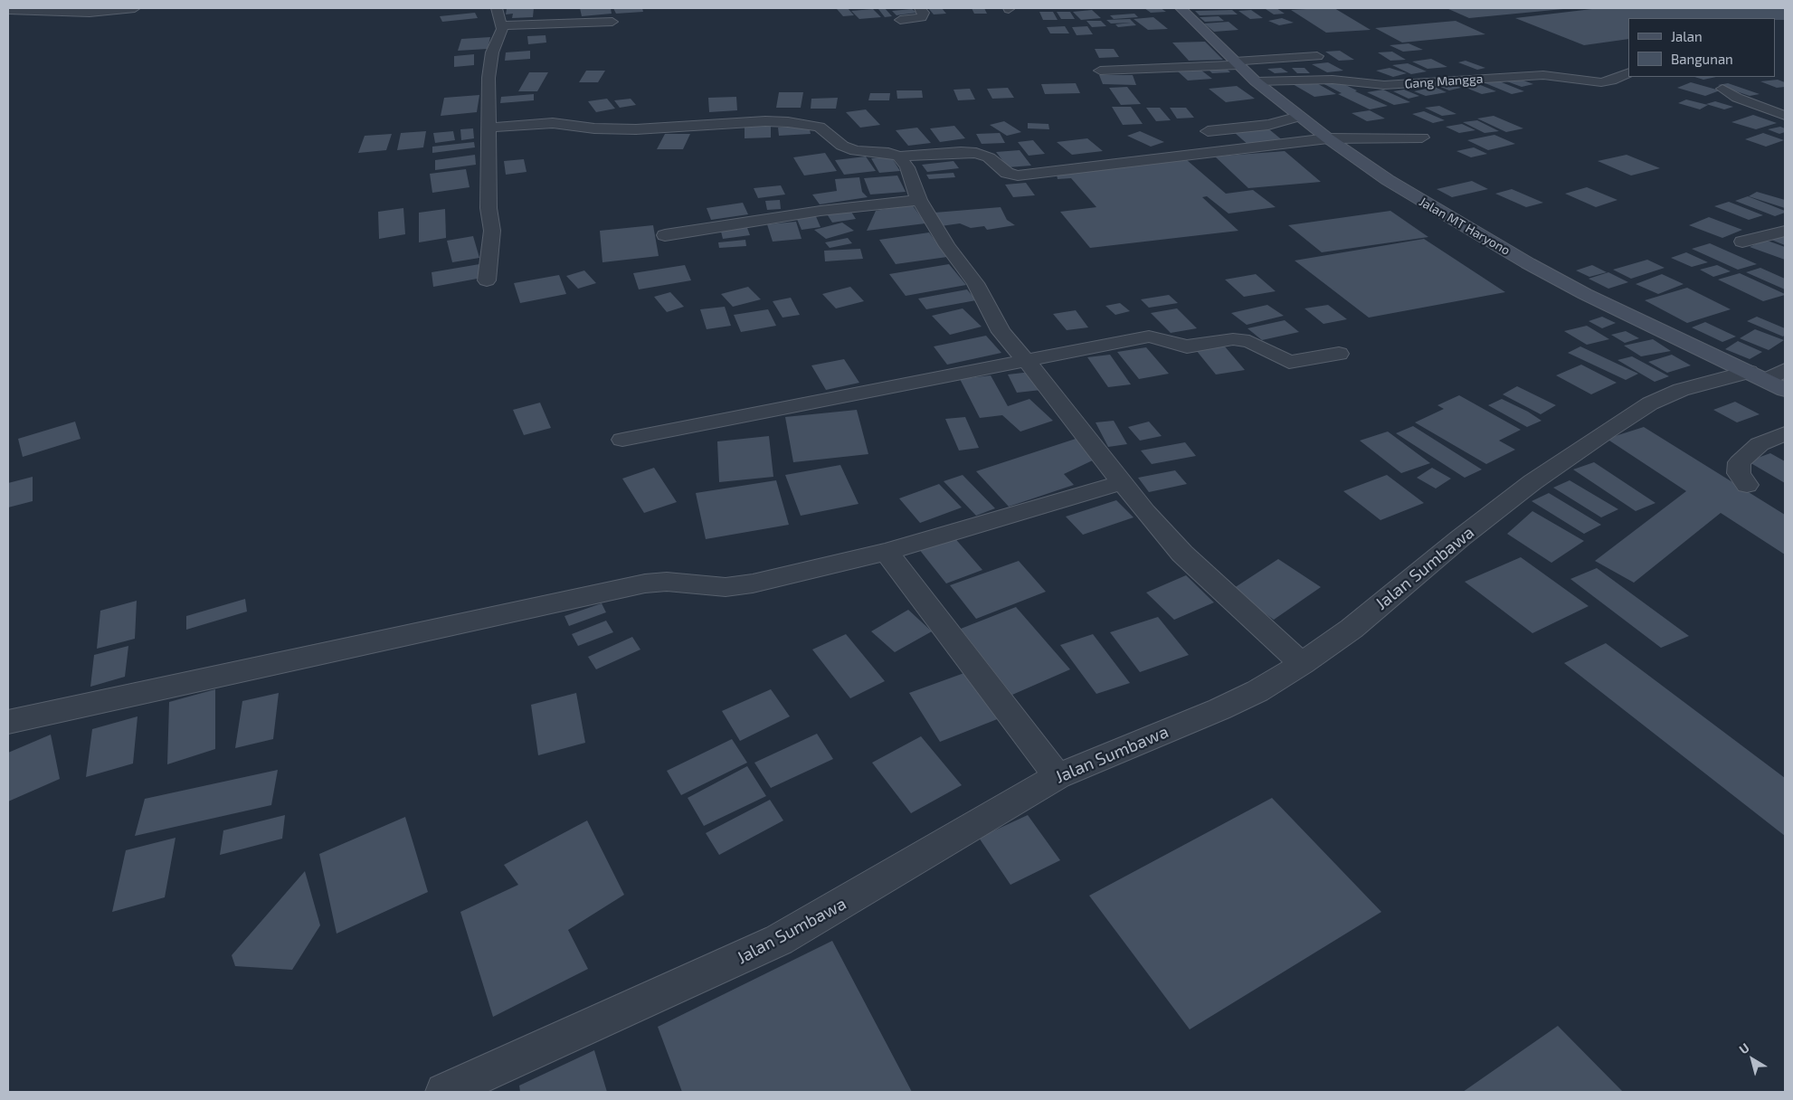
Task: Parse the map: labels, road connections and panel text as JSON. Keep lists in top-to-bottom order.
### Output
{
  "streets": {
    "main road": ["Jalan MT Haryono"],
    "street": ["Gang Mangga", "Jalan Sumbawa"]
  },
  "crossings": [
    ["Gang Mangga", "Jalan MT Haryono"],
    ["Jalan MT Haryono", "Jalan Sumbawa"]
  ],
  "legend": ["Jalan", "Bangunan"],
  "north": "top left"
}
